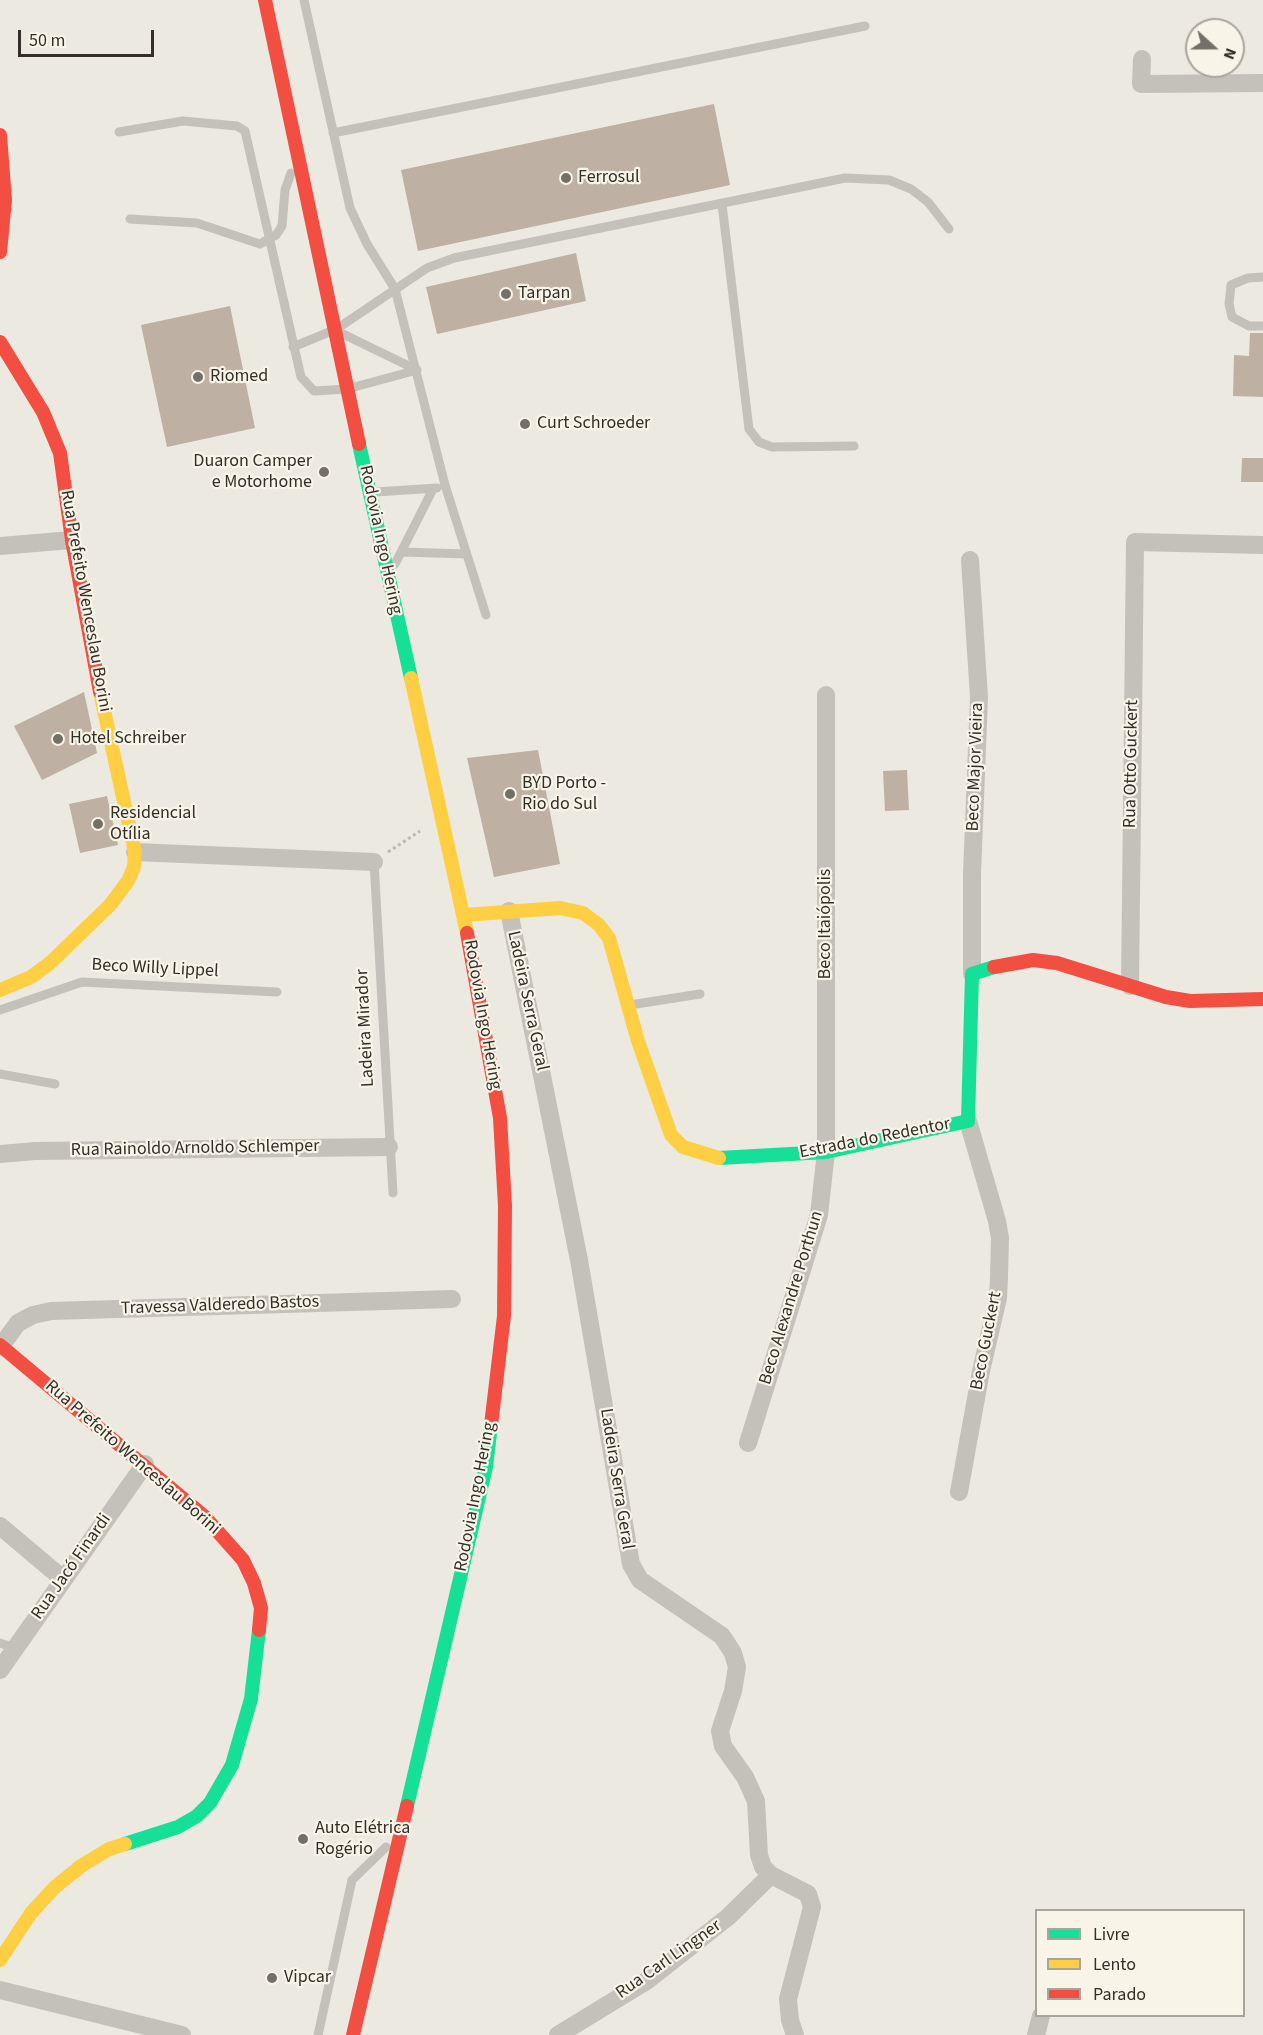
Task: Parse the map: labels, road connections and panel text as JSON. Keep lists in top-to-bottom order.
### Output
{
  "streets": {
    "main road": ["Rodovia Ingo Hering", "Rua Prefeito Wenceslau Borini", "Estrada do Redentor"],
    "street": [
      "Rua Otto Guckert",
      "Beco Major Vieira",
      "Beco Itaiópolis",
      "Ladeira Serra Geral",
      "Rua Rainoldo Arnoldo Schlemper",
      "Beco Alexandre Porthun",
      "Travessa Valderedo Bastos",
      "Beco Guckert",
      "Rua Jacó Finardi",
      "Rua Carl Lingner"
    ],
    "lane": ["Beco Willy Lippel", "Ladeira Mirador"]
  },
  "crossings": [
    ["Rodovia Ingo Hering", "Estrada do Redentor"],
    ["Rua Prefeito Wenceslau Borini", "Travessa Valderedo Bastos"],
    ["Rua Prefeito Wenceslau Borini", "Rua Jacó Finardi"],
    ["Beco Major Vieira", "Estrada do Redentor"],
    ["Beco Itaiópolis", "Estrada do Redentor"],
    ["Beco Itaiópolis", "Beco Alexandre Porthun"],
    ["Ladeira Serra Geral", "Estrada do Redentor"],
    ["Ladeira Serra Geral", "Rua Carl Lingner"],
    ["Ladeira Mirador", "Rua Rainoldo Arnoldo Schlemper"],
    ["Estrada do Redentor", "Beco Alexandre Porthun"],
    ["Estrada do Redentor", "Beco Guckert"]
  ],
  "places": [
    "Ferrosul",
    "Tarpan",
    "Riomed",
    "Curt Schroeder",
    "Duaron Camper e Motorhome",
    "Hotel Schreiber",
    "BYD Porto - Rio do Sul",
    "Residencial Otília",
    "Auto Elétrica Rogério",
    "Vipcar"
  ],
  "legend": ["Livre", "Lento", "Parado"],
  "scale_bar": "50 m",
  "north": "right"
}
